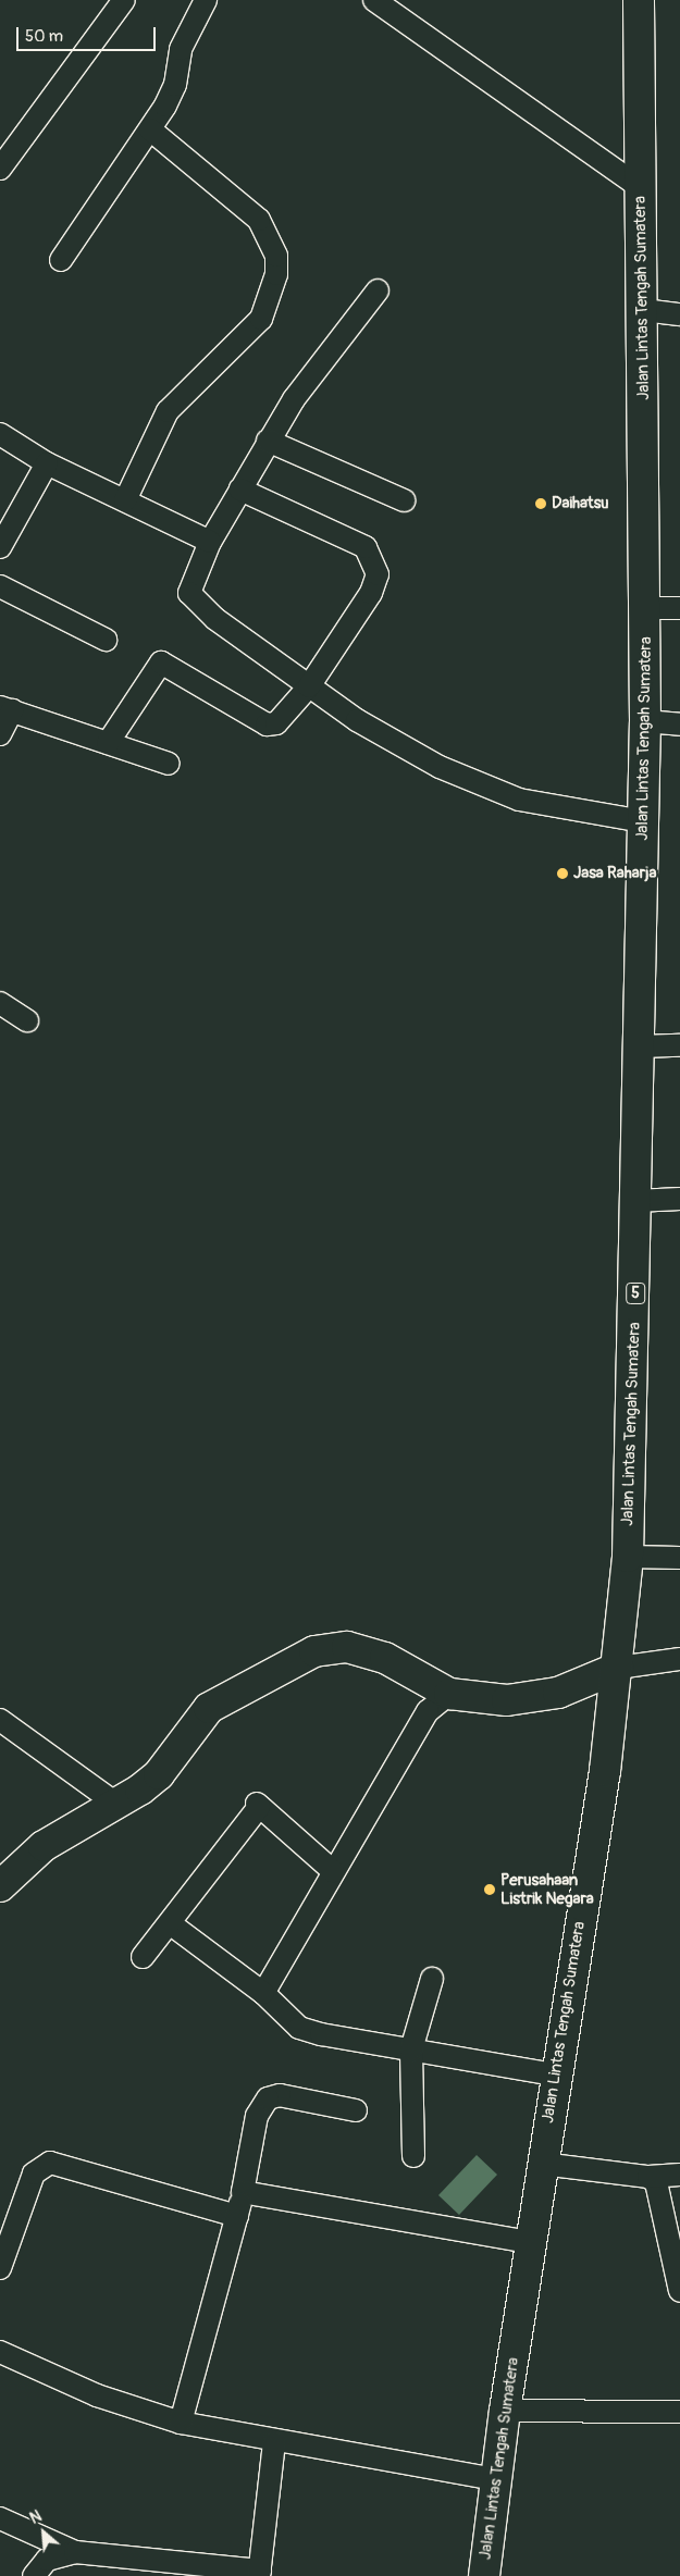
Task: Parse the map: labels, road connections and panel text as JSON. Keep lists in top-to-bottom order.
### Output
{
  "streets": {
    "main road": ["Jalan Lintas Tengah Sumatera", "5"]
  },
  "places": ["Daihatsu", "Jasa Raharja", "Perusahaan Listrik Negara"],
  "scale_bar": "50 m",
  "north": "top left"
}
